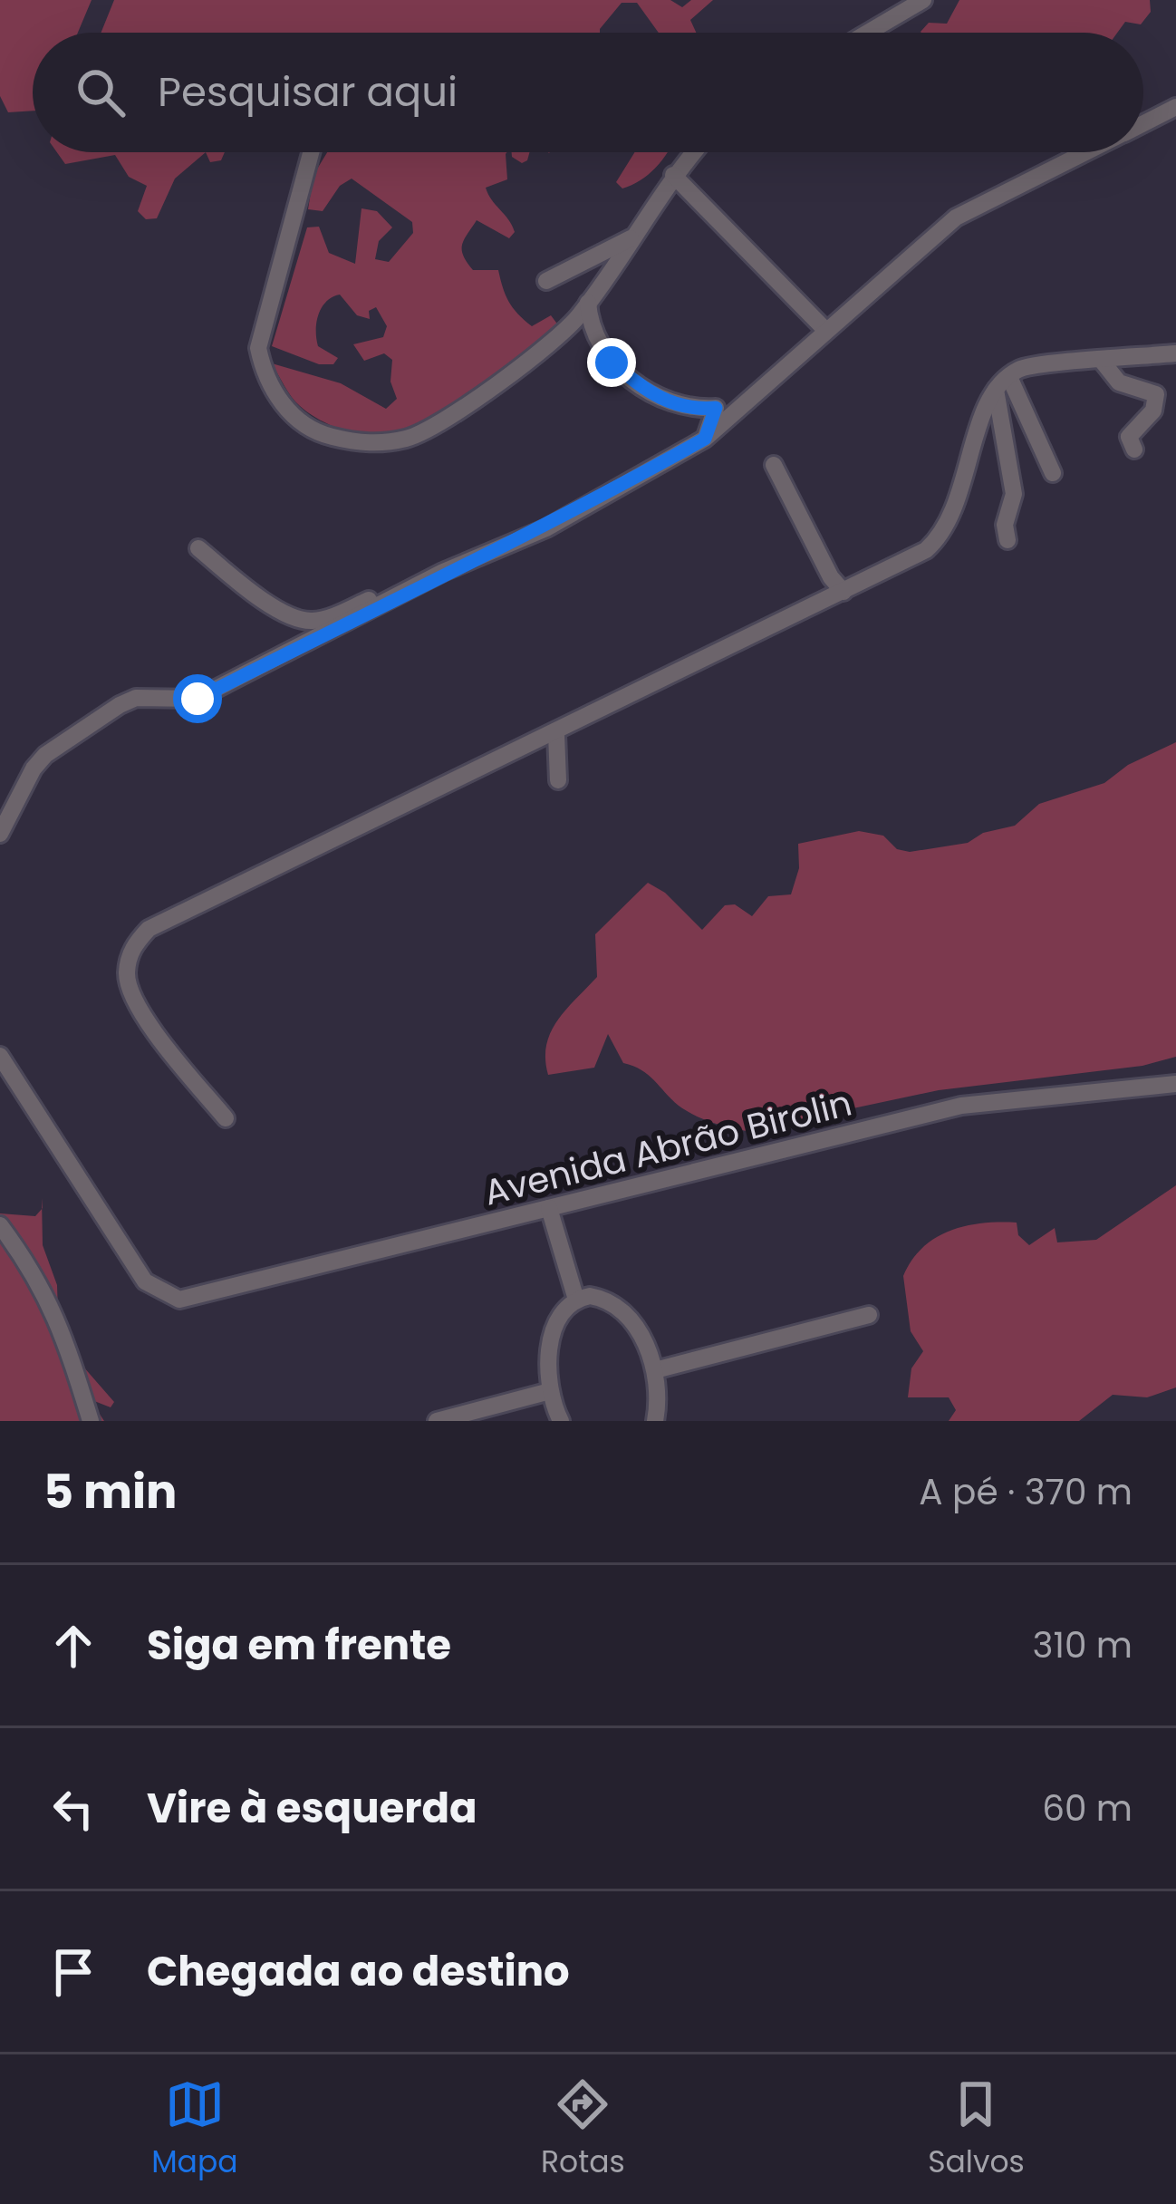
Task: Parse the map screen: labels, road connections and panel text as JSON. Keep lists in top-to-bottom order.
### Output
{
  "streets": {
    "street": ["Avenida Abrão Birolin"]
  },
  "page": {
    "search": "Pesquisar aqui",
    "heading": ["5 min", "A pé · 370 m"],
    "list": [
      ["Siga em frente", "310 m"],
      ["Vire à esquerda", "60 m"],
      "Chegada ao destino"
    ],
    "nav": ["Mapa", "Rotas", "Salvos"]
  }
}
